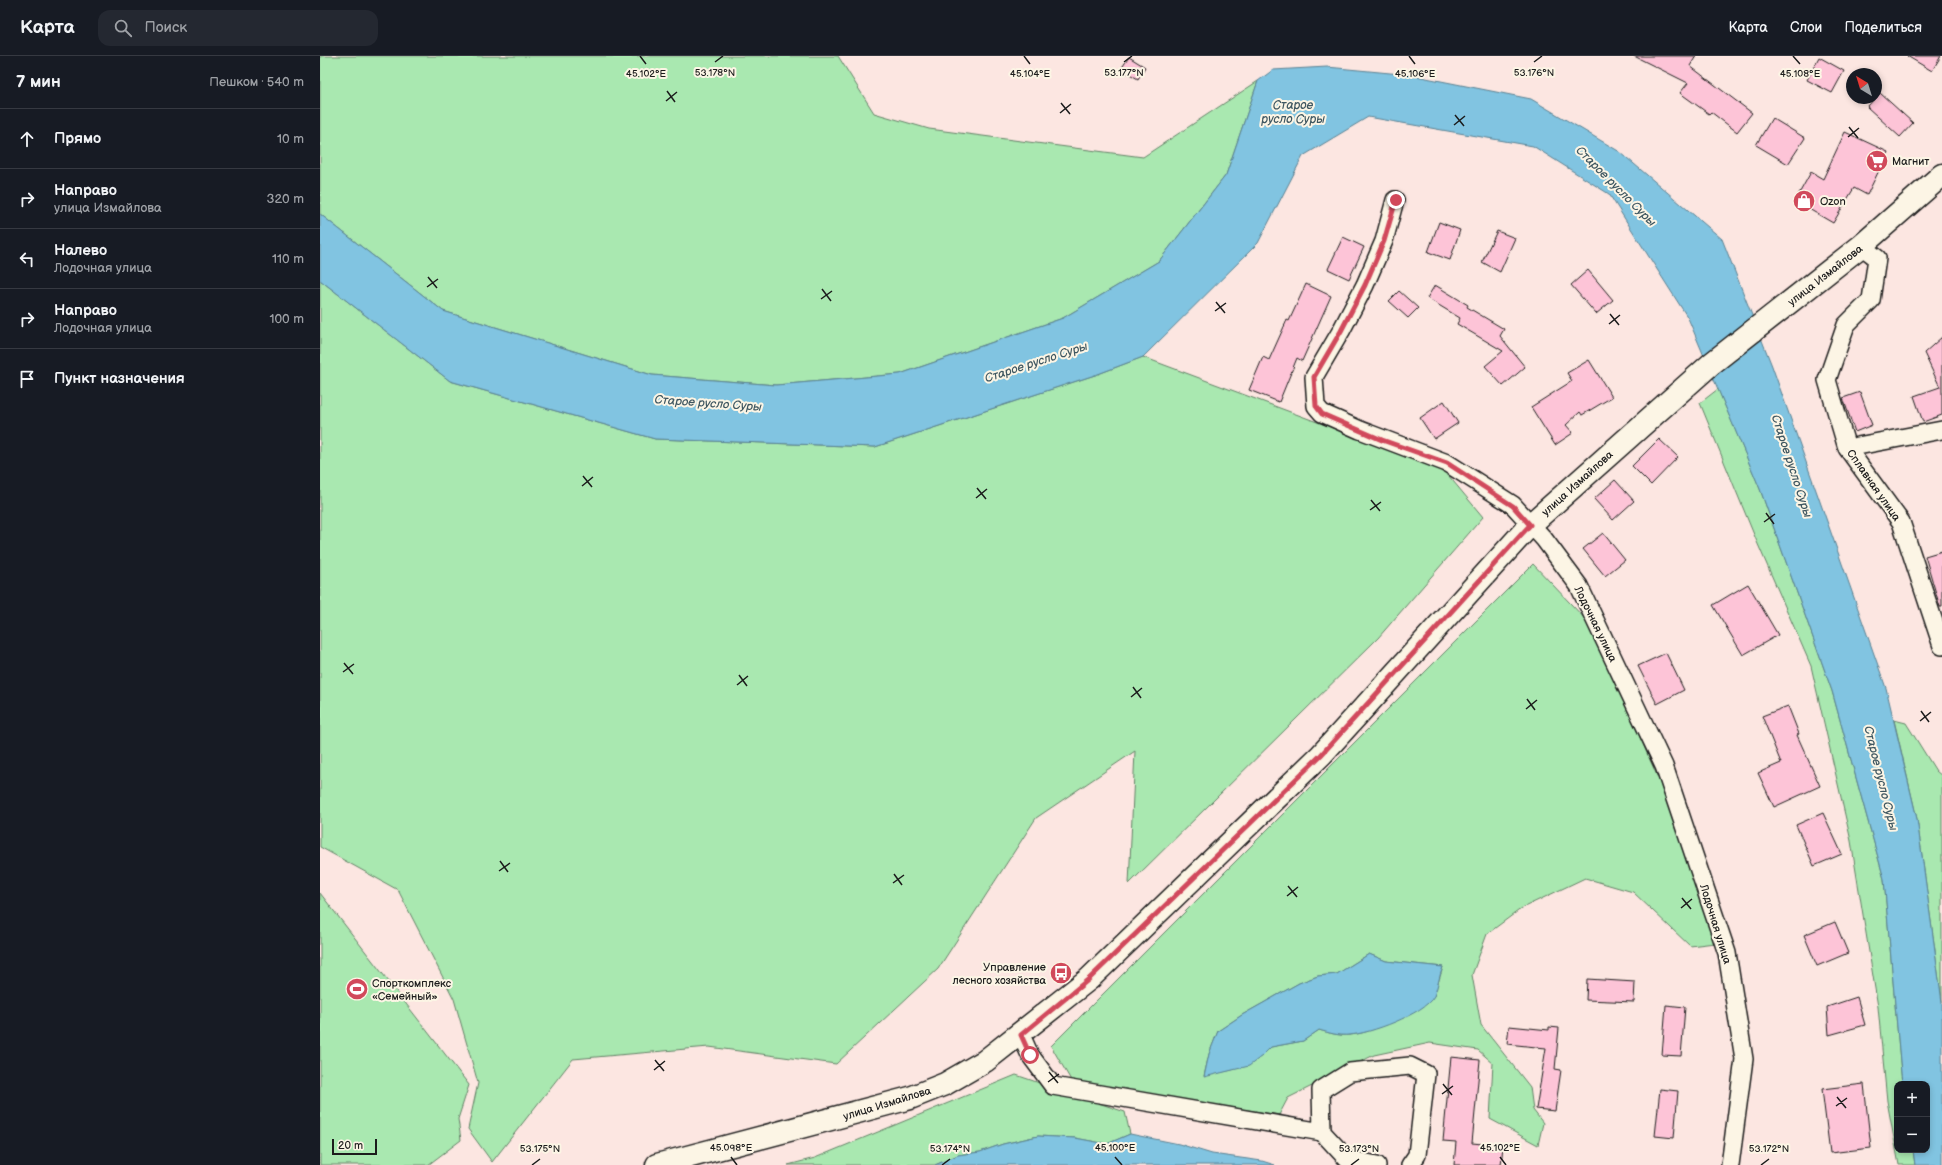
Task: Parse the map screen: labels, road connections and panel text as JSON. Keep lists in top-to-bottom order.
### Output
{
  "streets": {
    "main road": ["улица Измайлова"],
    "street": ["Сплавная улица", "Лодочная улица"]
  },
  "crossings": [
    ["улица Измайлова", "Сплавная улица"],
    ["улица Измайлова", "Лодочная улица"]
  ],
  "water": ["Старое русло Суры"],
  "places": {
    "supermarket": ["Магнит"],
    "shop": ["Ozon"],
    "bus stop": ["Управление лесного хозяйства"],
    "sports": ["Спорткомплекс «Семейный»"]
  },
  "scale_bar": "20 m",
  "north": "top left",
  "page": {
    "header": "Карта",
    "search": "Поиск",
    "nav": ["Карта", "Слои", "Поделиться"],
    "heading": ["7 мин", "Пешком · 540 m"],
    "list": [
      ["Прямо", "10 m"],
      ["Направо", "улица Измайлова", "320 m"],
      ["Налево", "Лодочная улица", "110 m"],
      ["Направо", "Лодочная улица", "100 m"],
      "Пункт назначения"
    ],
    "map_buttons": ["+", "−"],
    "scale": "20 m"
  },
  "coordinates": [
    "53.176°N",
    "53.178°N",
    "53.177°N",
    "45.102°E",
    "45.104°E",
    "45.106°E",
    "45.108°E",
    "45.098°E",
    "45.100°E",
    "53.175°N",
    "53.174°N",
    "53.173°N",
    "53.172°N"
  ]
}
